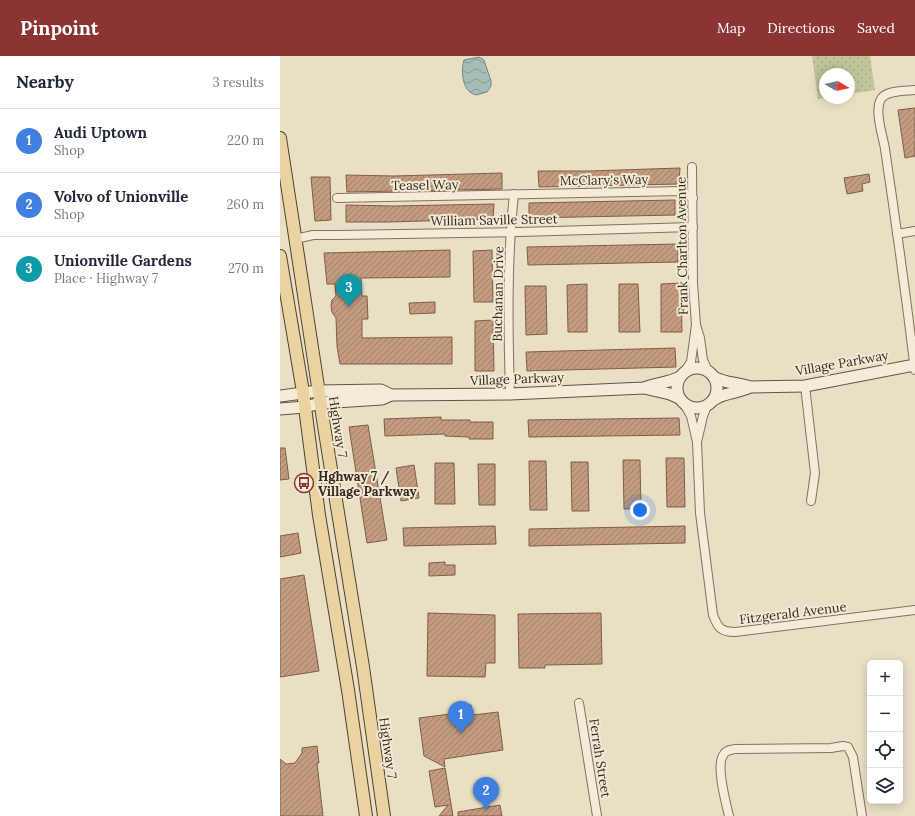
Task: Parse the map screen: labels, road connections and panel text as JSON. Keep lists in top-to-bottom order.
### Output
{
  "streets": {
    "main road": ["Village Parkway", "Highway 7"],
    "street": [
      "McClary's Way",
      "Teasel Way",
      "William Saville Street",
      "Frank Charlton Avenue",
      "Buchanan Drive",
      "Fitzgerald Avenue",
      "Ferrah Street"
    ]
  },
  "crossings": [
    ["McClary's Way", "Teasel Way"],
    ["McClary's Way", "Frank Charlton Avenue"],
    ["McClary's Way", "Buchanan Drive"],
    ["Teasel Way", "Buchanan Drive"],
    ["William Saville Street", "Frank Charlton Avenue"],
    ["William Saville Street", "Buchanan Drive"],
    ["William Saville Street", "Highway 7"],
    ["Frank Charlton Avenue", "Village Parkway"],
    ["Frank Charlton Avenue", "Fitzgerald Avenue"],
    ["Buchanan Drive", "Village Parkway"],
    ["Village Parkway", "Highway 7"],
    ["Village Parkway", "Fitzgerald Avenue"]
  ],
  "places": {
    "bus stop": ["Hghway 7 / Village Parkway"]
  },
  "north": "right",
  "page": {
    "header": "Pinpoint",
    "nav": ["Map", "Directions", "Saved"],
    "heading": ["Nearby", "3 results"],
    "list": [
      {
        "mark": "1",
        "name": "Audi Uptown",
        "note": "Shop",
        "value": "220 m"
      },
      {
        "mark": "2",
        "name": "Volvo of Unionville",
        "note": "Shop",
        "value": "260 m"
      },
      {
        "mark": "3",
        "name": "Unionville Gardens",
        "note": "Place · Highway 7",
        "value": "270 m"
      }
    ],
    "pins": ["3", "1", "2"],
    "map_buttons": ["+", "−"]
  }
}
